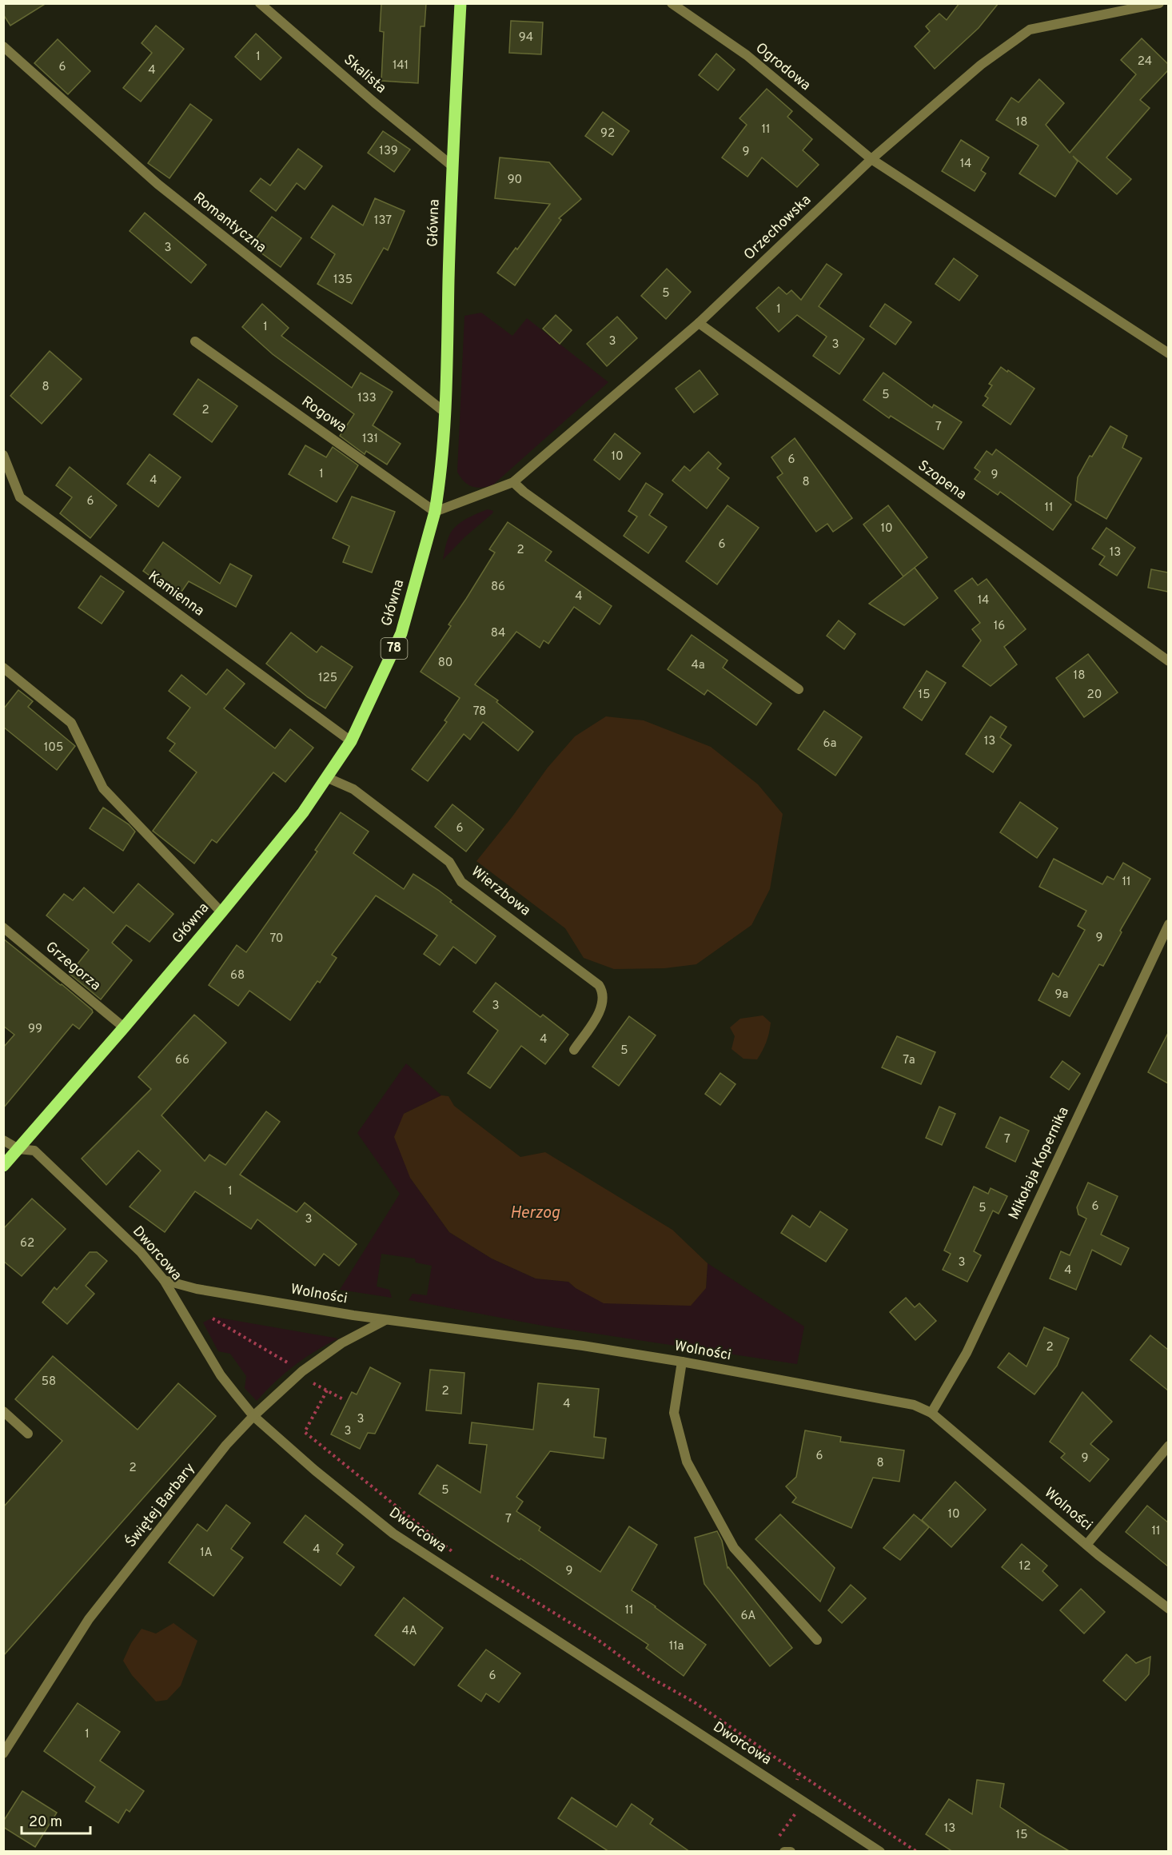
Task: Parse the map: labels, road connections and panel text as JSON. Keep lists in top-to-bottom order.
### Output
{
  "streets": {
    "main road": ["Główna", "78"],
    "street": [
      "Ogrodowa",
      "Skalista",
      "Romantyczna",
      "Orzechowska",
      "Rogowa",
      "Szopena",
      "Kamienna",
      "Wierzbowa",
      "Grzegorza",
      "Mikołaja Kopernika",
      "Dworcowa",
      "Wolności",
      "Świętej Barbary"
    ]
  },
  "crossings": [
    ["Ogrodowa", "Orzechowska"],
    ["Skalista", "Główna"],
    ["Romantyczna", "Główna"],
    ["Główna", "Orzechowska"],
    ["Główna", "Rogowa"],
    ["Główna", "Kamienna"],
    ["Główna", "Wierzbowa"],
    ["Główna", "Grzegorza"],
    ["Główna", "Dworcowa"],
    ["Orzechowska", "Rogowa"],
    ["Orzechowska", "Szopena"],
    ["Mikołaja Kopernika", "Wolności"],
    ["Dworcowa", "Wolności"],
    ["Dworcowa", "Świętej Barbary"],
    ["Wolności", "Świętej Barbary"]
  ],
  "water": ["Herzog"],
  "house_numbers": [
    "94",
    "1",
    "24",
    "141",
    "6",
    "4",
    "18",
    "11",
    "92",
    "139",
    "9",
    "14",
    "90",
    "137",
    "3",
    "135",
    "5",
    "1",
    "1",
    "3",
    "3",
    "8",
    "5",
    "133",
    "2",
    "7",
    "131",
    "10",
    "6",
    "1",
    "9",
    "4",
    "8",
    "6",
    "11",
    "10",
    "6",
    "2",
    "13",
    "86",
    "4",
    "14",
    "16",
    "84",
    "80",
    "4a",
    "18",
    "125",
    "15",
    "20",
    "78",
    "13",
    "6a",
    "105",
    "6",
    "11",
    "9",
    "70",
    "68",
    "9a",
    "3",
    "99",
    "4",
    "5",
    "66",
    "7a",
    "7",
    "1",
    "6",
    "5",
    "3",
    "62",
    "3",
    "4",
    "2",
    "58",
    "2",
    "4",
    "3",
    "3",
    "6",
    "9",
    "8",
    "2",
    "5",
    "10",
    "7",
    "11",
    "4",
    "1A",
    "12",
    "9",
    "11",
    "6A",
    "4A",
    "11a",
    "6",
    "1",
    "13",
    "15"
  ],
  "scale_bar": "20 m"
}
